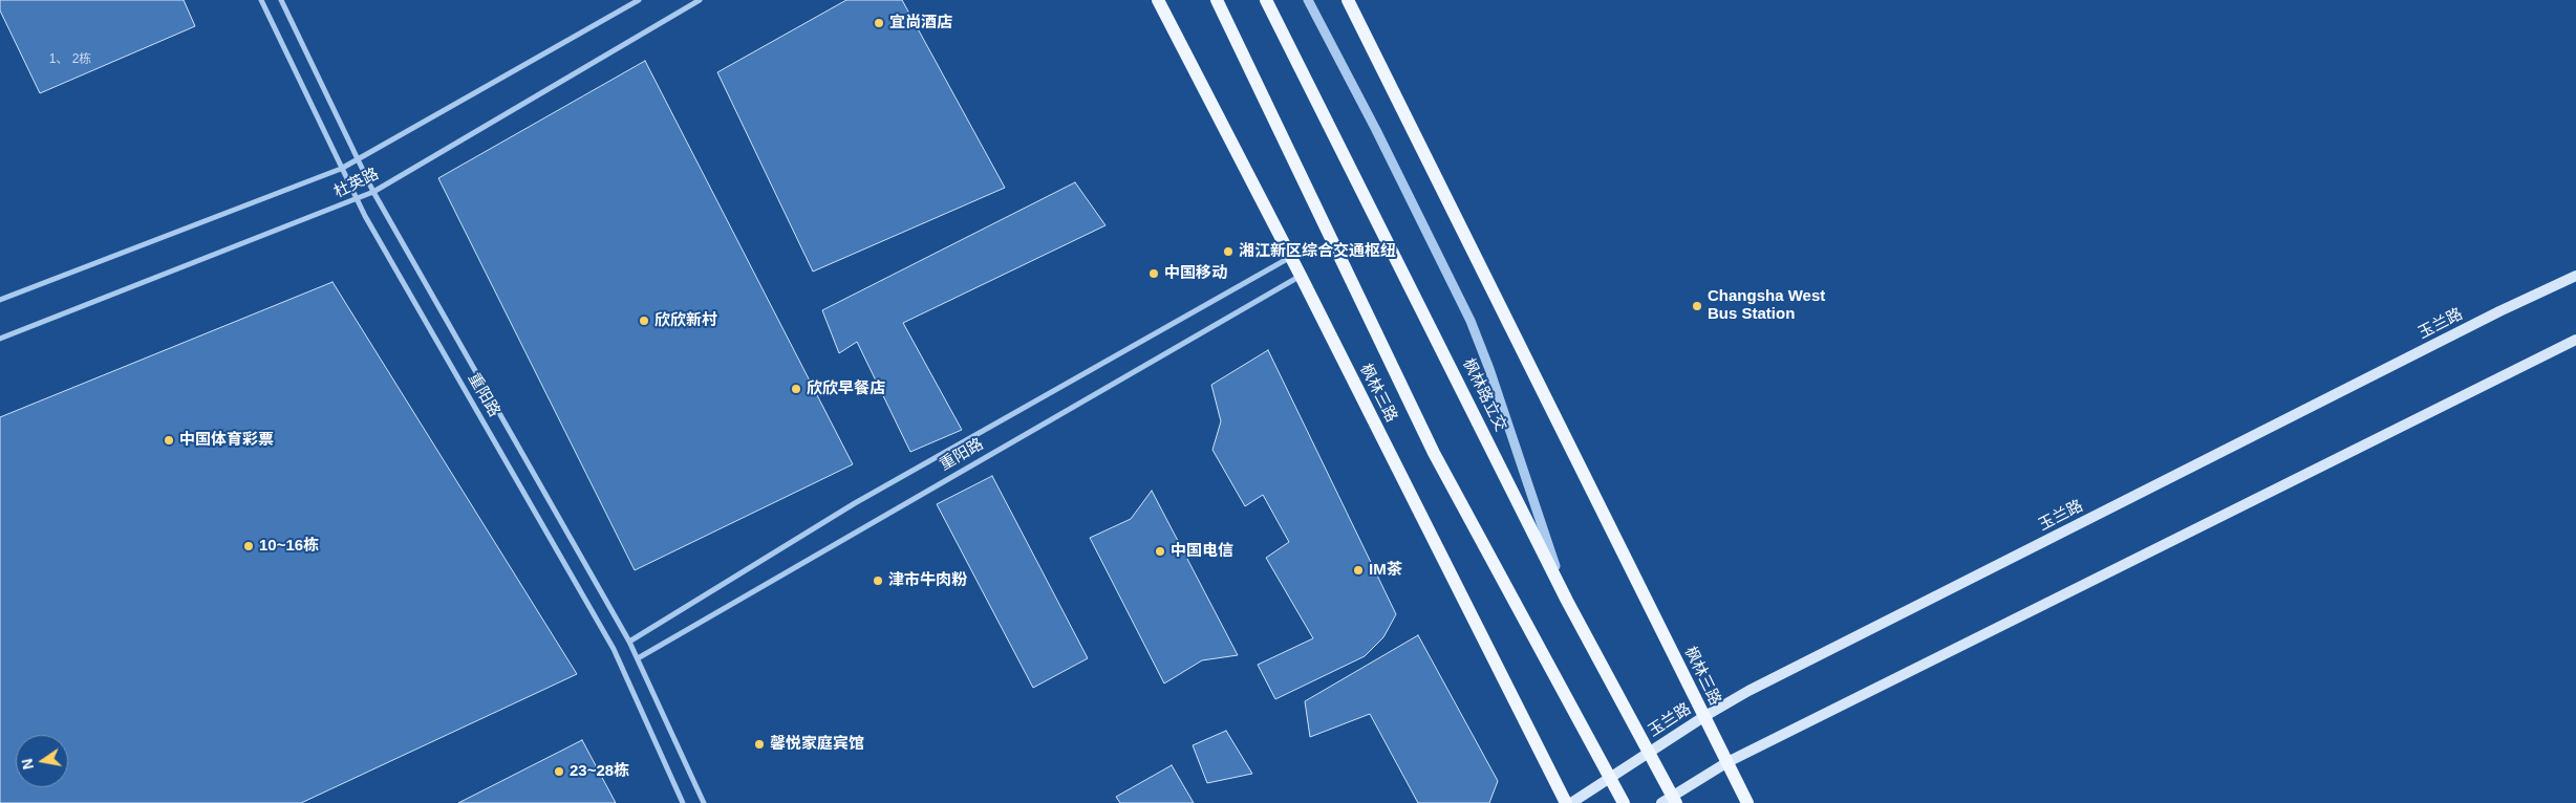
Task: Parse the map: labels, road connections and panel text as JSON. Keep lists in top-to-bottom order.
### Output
{
  "streets": {
    "main road": ["玉兰路", "枫林三路", "枫林路立交"],
    "street": ["杜英路", "重阳路"]
  },
  "crossings": [
    ["杜英路", "重阳路"],
    ["玉兰路", "枫林三路"],
    ["枫林三路", "重阳路"]
  ],
  "places": [
    "宜尚酒店",
    "湘江新区综合交通枢纽",
    "中国移动",
    "Changsha West Bus Station",
    "欣欣新村",
    "欣欣早餐店",
    "中国体育彩票",
    "10~16栋",
    "中国电信",
    "IM茶",
    "津市牛肉粉",
    "馨悦家庭宾馆",
    "23~28栋"
  ],
  "house_numbers": ["1、 2栋"],
  "north": "left"
}
